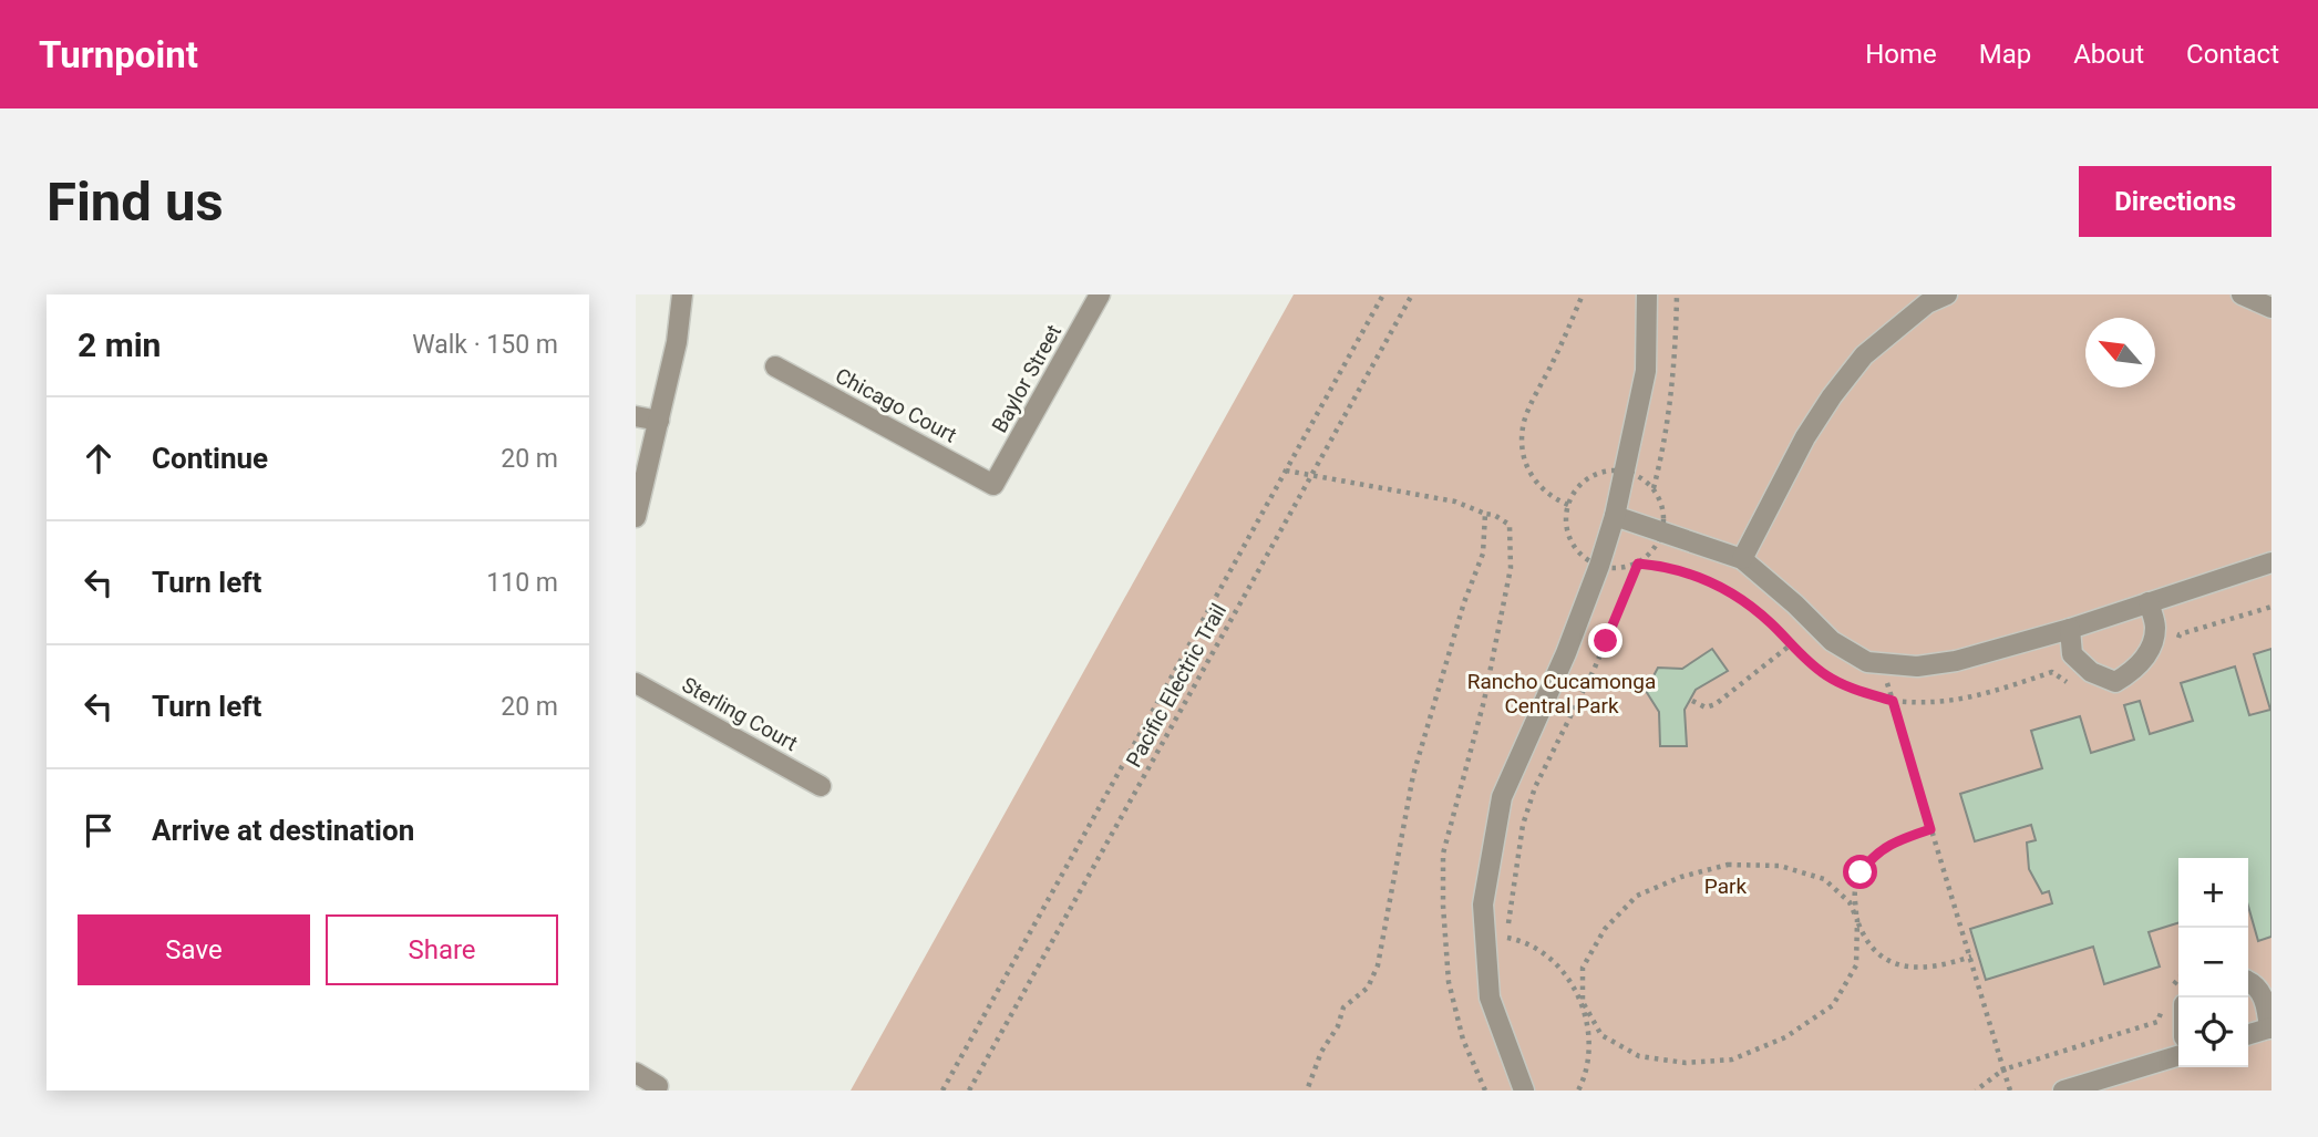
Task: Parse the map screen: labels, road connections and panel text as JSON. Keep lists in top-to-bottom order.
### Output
{
  "streets": {
    "street": ["Baylor Street", "Chicago Court", "Sterling Court"],
    "path": ["Pacific Electric Trail"]
  },
  "crossings": [
    ["Baylor Street", "Chicago Court"]
  ],
  "parks": ["Rancho Cucamonga Central Park", "Park"],
  "north": "top left",
  "page": {
    "header": "Turnpoint",
    "nav": [
      "Home",
      "Map",
      "About",
      "Contact"
    ],
    "buttons": [
      "Directions",
      ["Save", "Share"]
    ],
    "title": "Find us",
    "heading": ["2 min", "Walk · 150 m"],
    "list": [
      ["Continue", "20 m"],
      ["Turn left", "110 m"],
      ["Turn left", "20 m"],
      "Arrive at destination"
    ],
    "map_buttons": ["+", "−"]
  }
}
